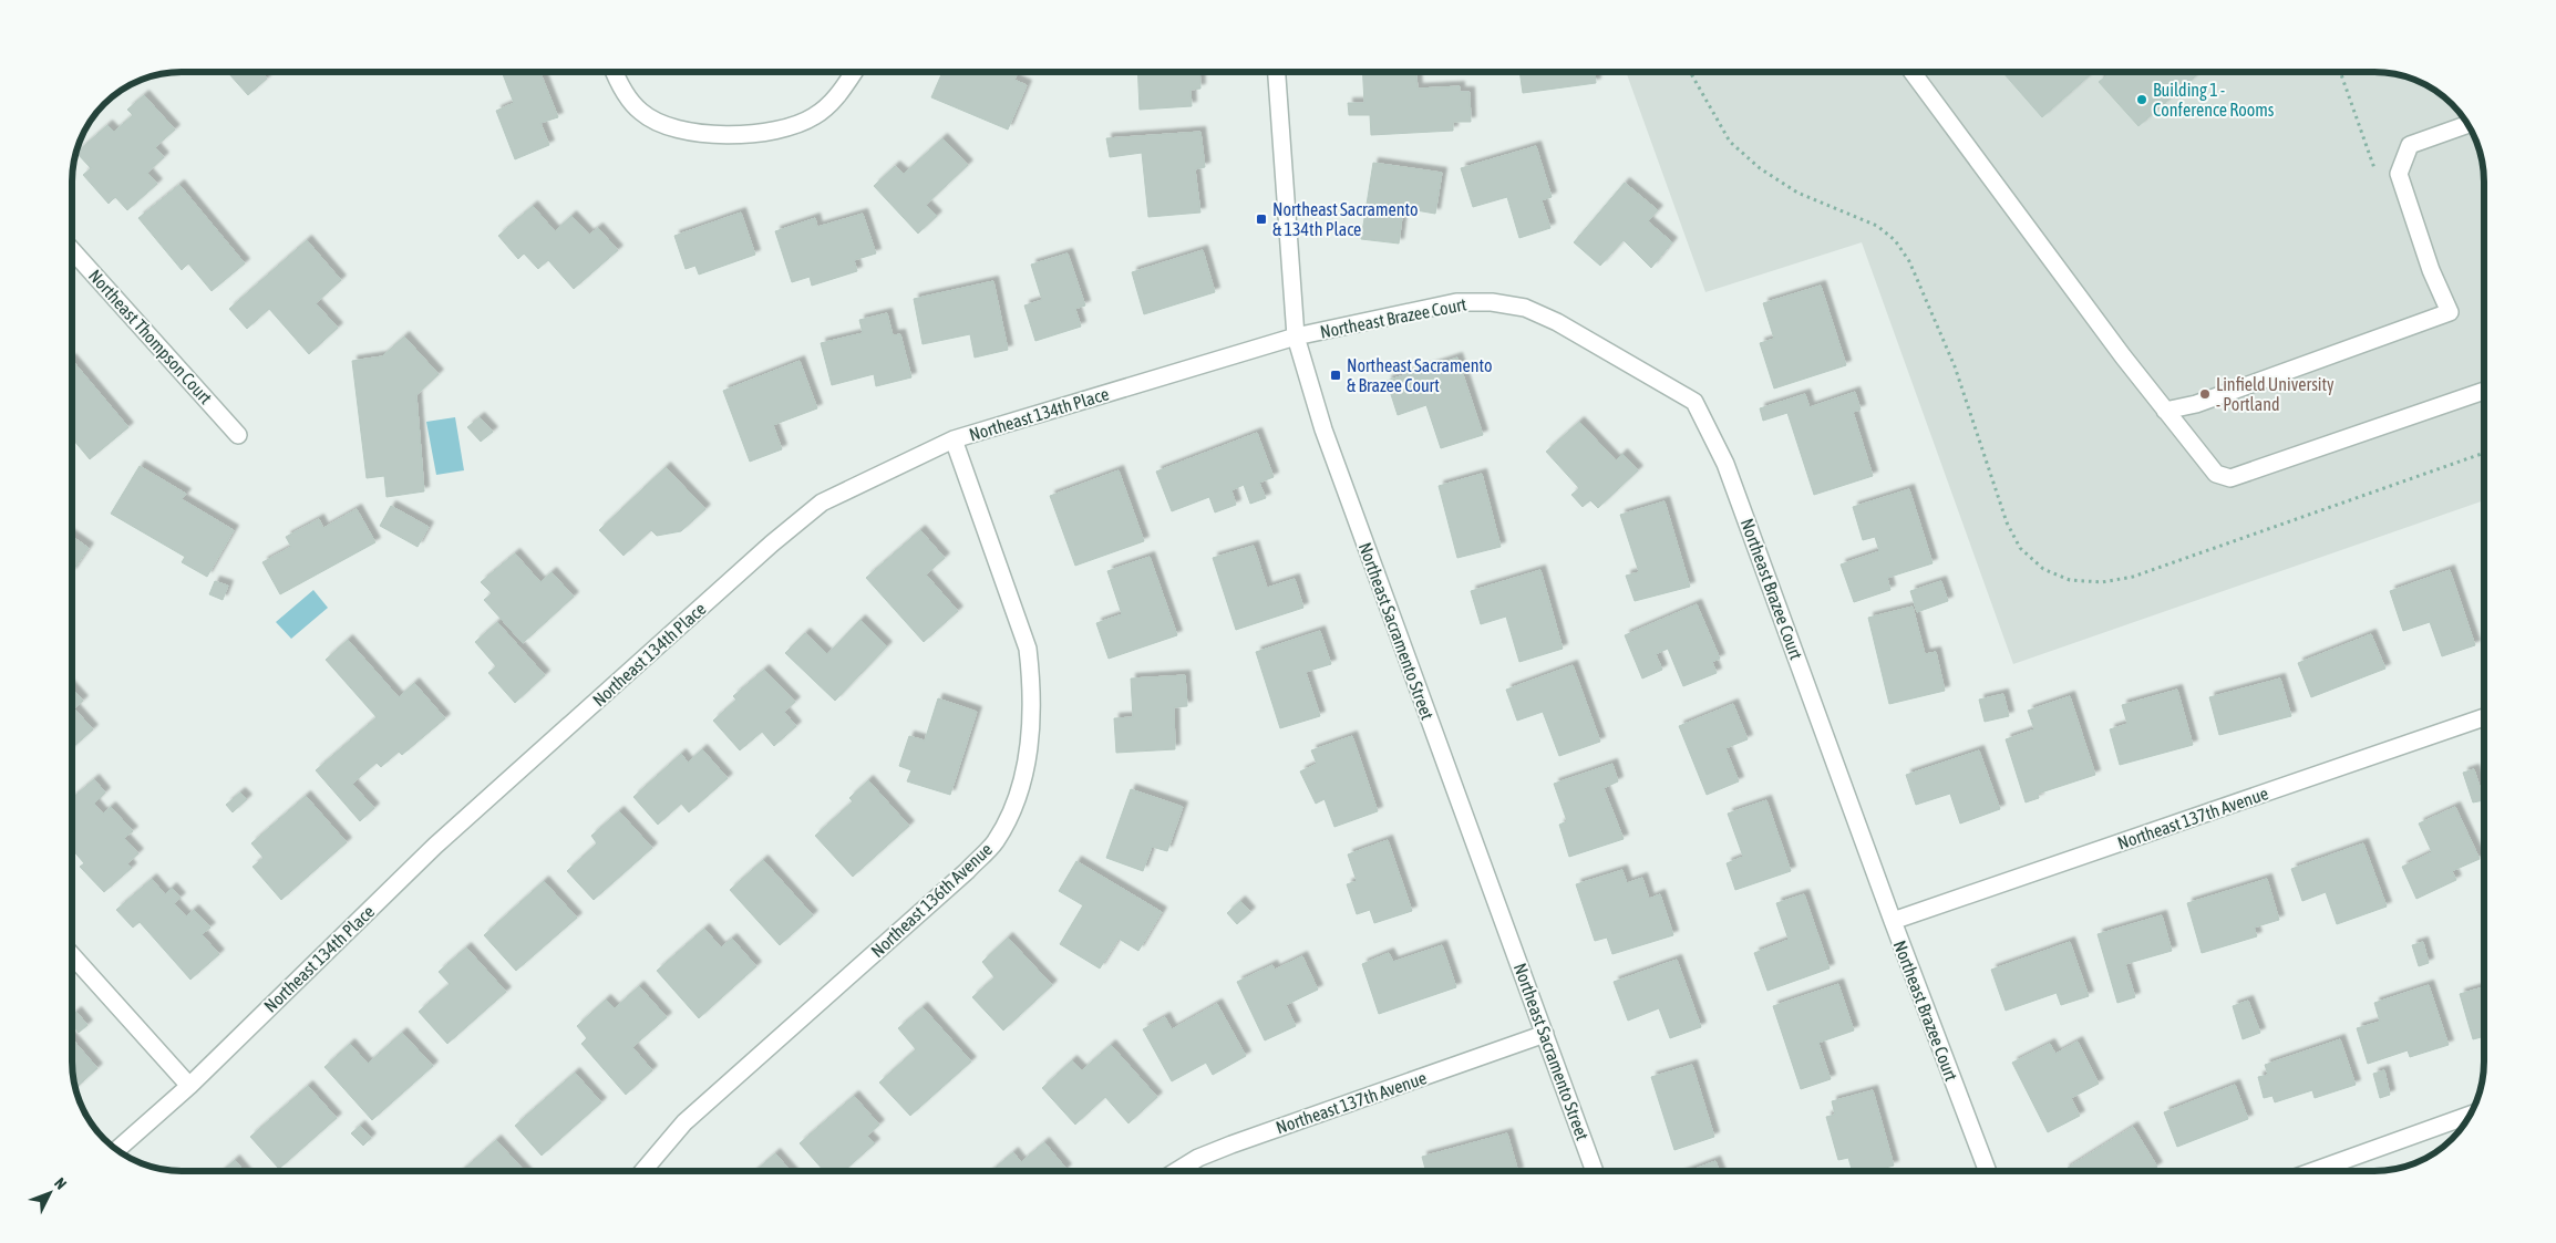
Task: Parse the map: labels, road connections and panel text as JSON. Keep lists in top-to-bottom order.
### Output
{
  "streets": {
    "street": [
      "Northeast Brazee Court",
      "Northeast Thompson Court",
      "Northeast 134th Place",
      "Northeast Sacramento Street",
      "Northeast 137th Avenue",
      "Northeast 136th Avenue"
    ]
  },
  "crossings": [
    ["Northeast Brazee Court", "Northeast 134th Place"],
    ["Northeast Brazee Court", "Northeast Sacramento Street"],
    ["Northeast Brazee Court", "Northeast 137th Avenue"],
    ["Northeast 134th Place", "Northeast Sacramento Street"],
    ["Northeast 134th Place", "Northeast 136th Avenue"],
    ["Northeast Sacramento Street", "Northeast 137th Avenue"]
  ],
  "places": {
    "other": ["Building 1 - Conference Rooms", "Linfield University - Portland"],
    "transit": ["Northeast Sacramento & 134th Place", "Northeast Sacramento & Brazee Court"]
  },
  "north": "top right"
}
